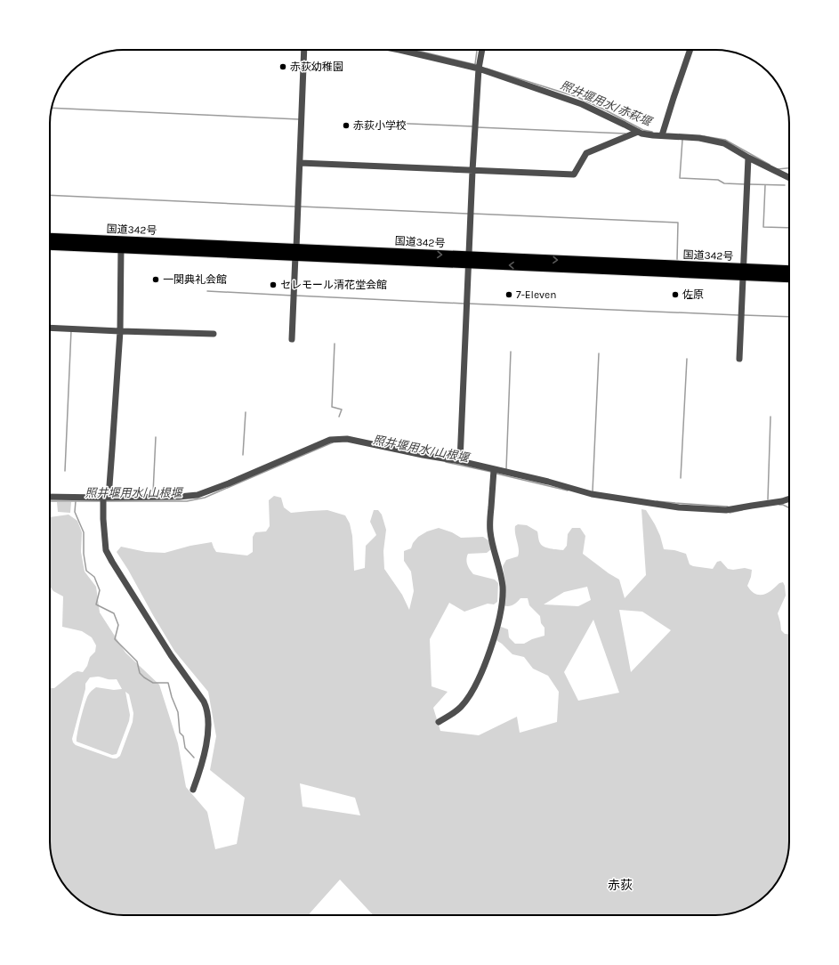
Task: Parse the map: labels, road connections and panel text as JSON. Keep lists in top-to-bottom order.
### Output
{
  "streets": {
    "highway": ["国道342号"]
  },
  "districts": ["赤荻"],
  "water": ["照井堰用水/赤萩堰", "照井堰用水/山根堰"],
  "places": [
    "赤荻幼稚園",
    "赤荻小学校",
    "一関典礼会館",
    "セレモール清花堂会館",
    "7-Eleven",
    "佐原"
  ]
}
